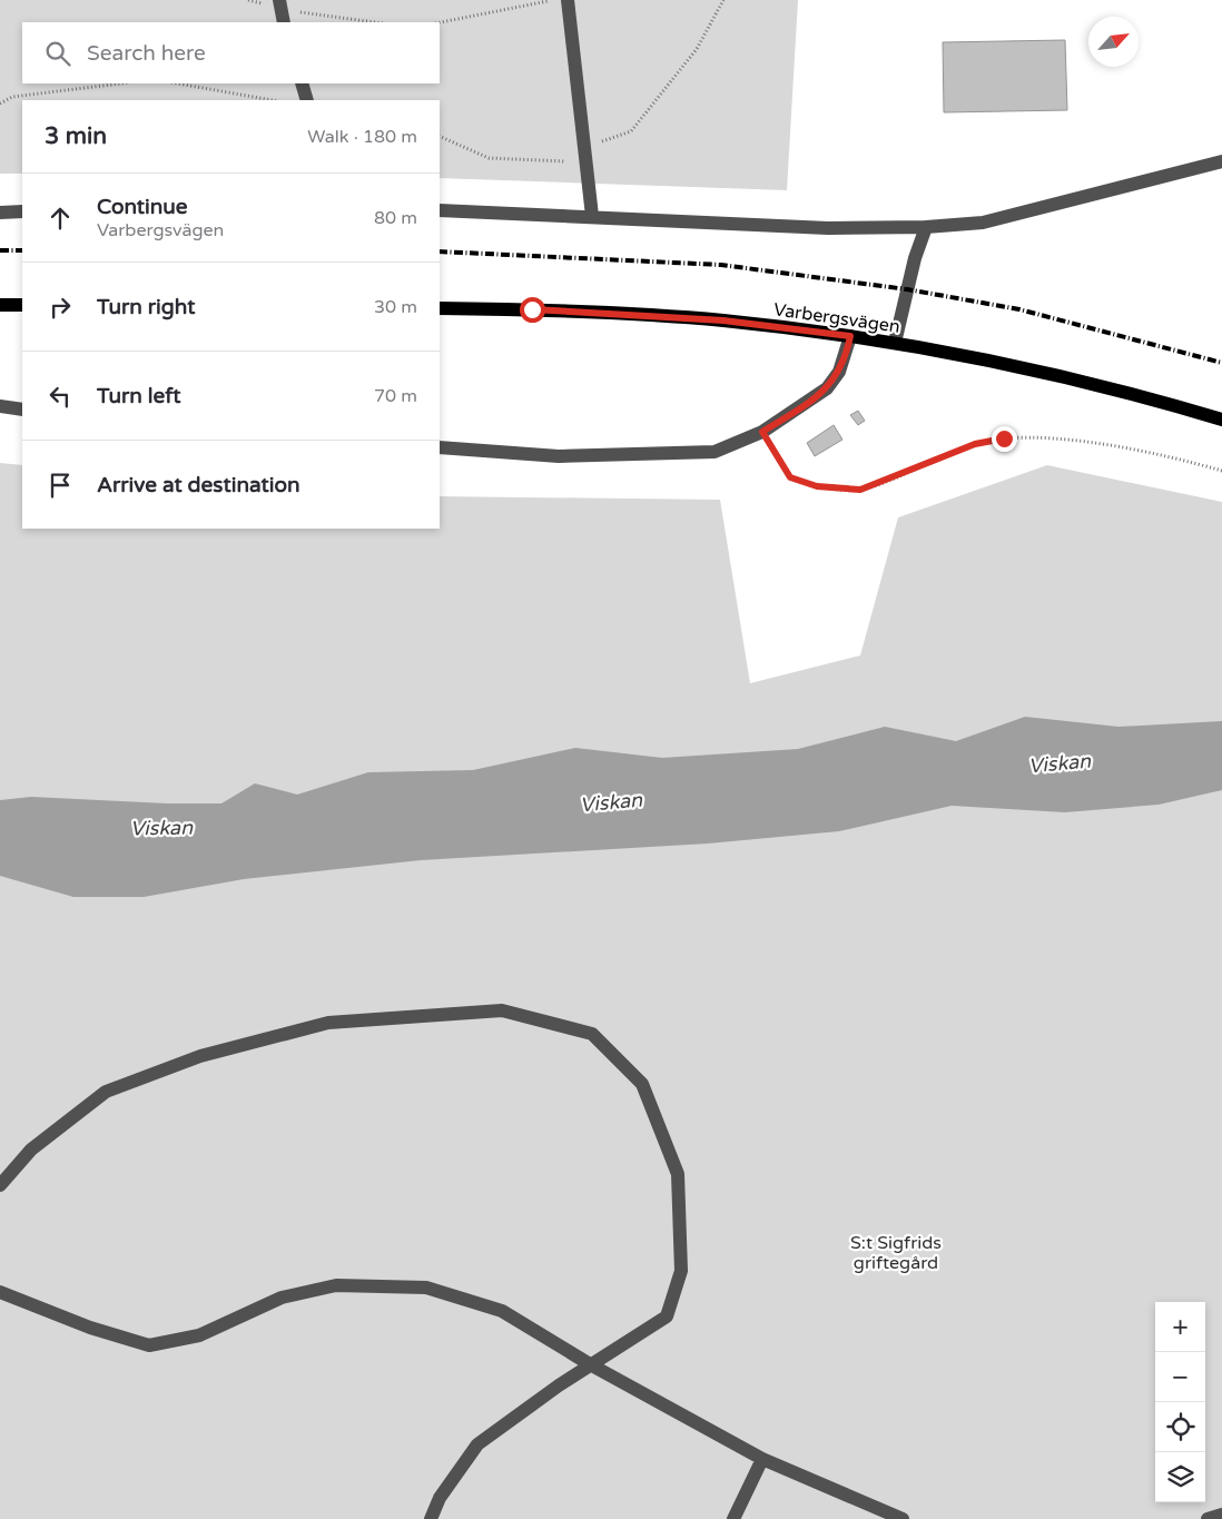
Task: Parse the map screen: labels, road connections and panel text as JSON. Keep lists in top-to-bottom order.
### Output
{
  "streets": {
    "main road": ["Varbergsvägen"]
  },
  "water": ["Viskan"],
  "parks": ["S:t Sigfrids griftegård"],
  "north": "top right",
  "page": {
    "search": "Search here",
    "heading": ["3 min", "Walk · 180 m"],
    "list": [
      ["Continue", "Varbergsvägen", "80 m"],
      ["Turn right", "30 m"],
      ["Turn left", "70 m"],
      "Arrive at destination"
    ],
    "map_buttons": ["+", "−"]
  }
}
